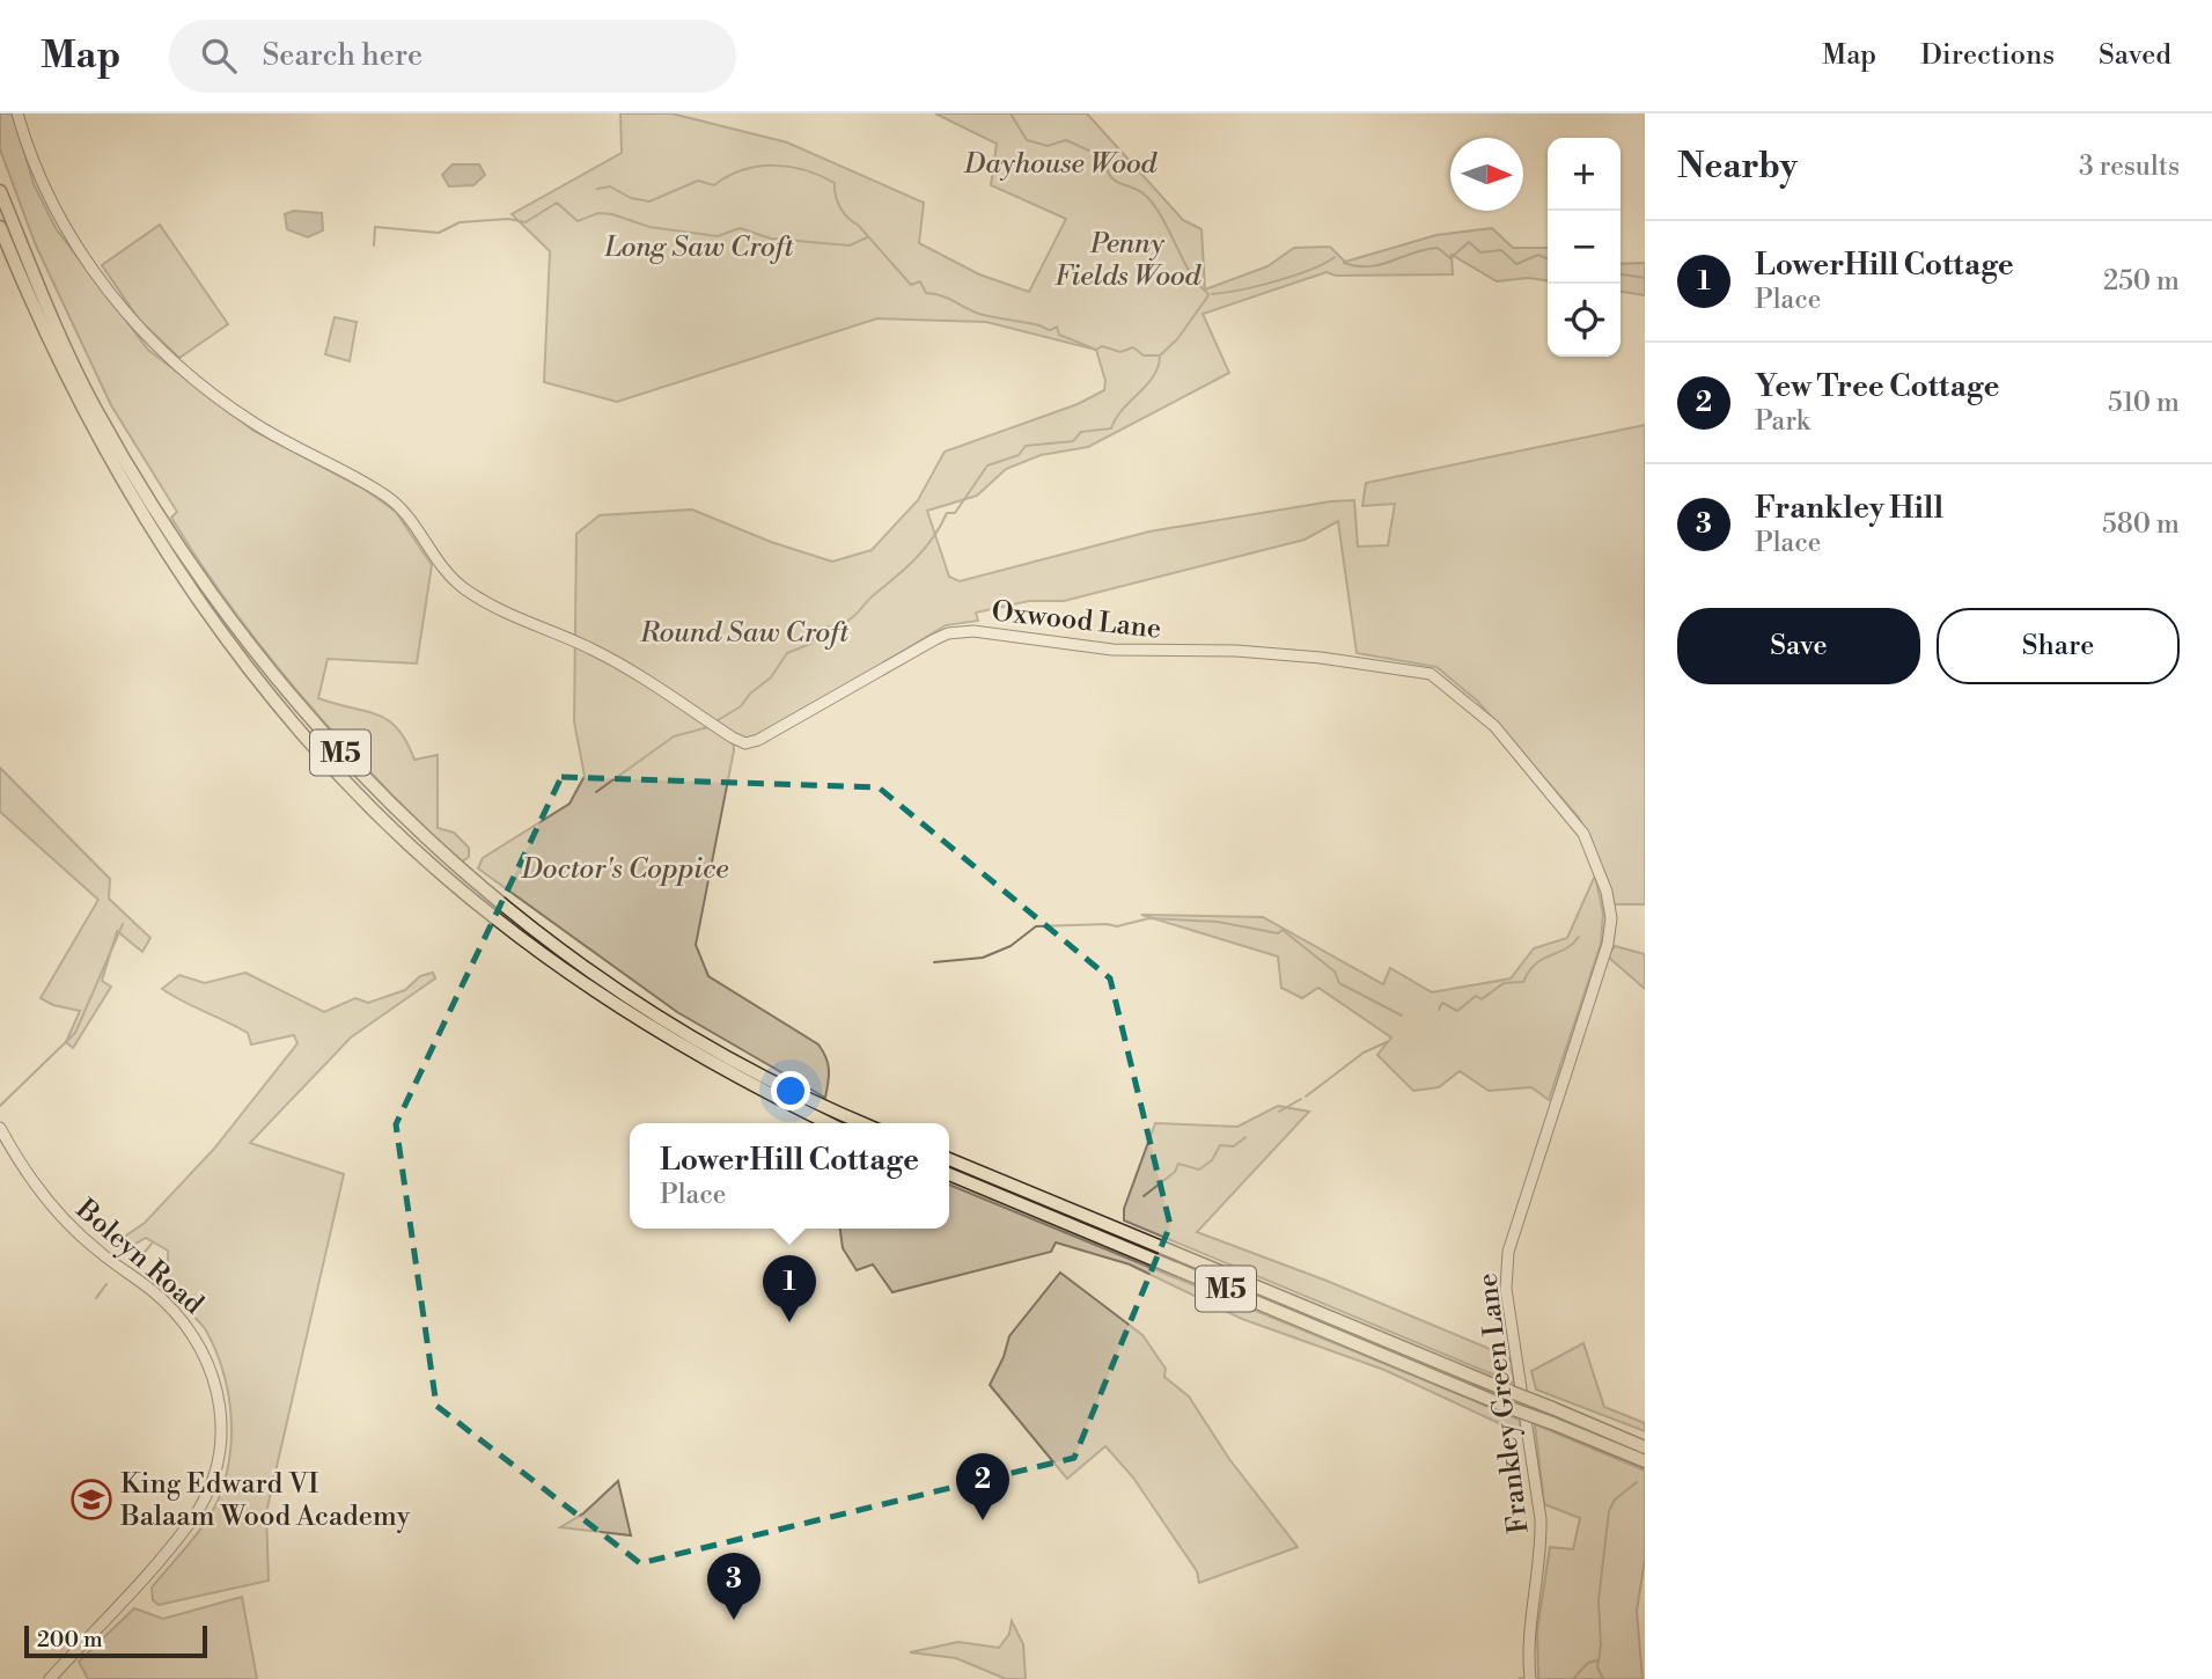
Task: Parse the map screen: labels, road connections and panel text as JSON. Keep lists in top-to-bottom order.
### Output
{
  "streets": {
    "highway": ["M5"],
    "street": ["Oxwood Lane", "Boleyn Road", "Frankley Green Lane"]
  },
  "crossings": [
    ["Oxwood Lane", "Frankley Green Lane"]
  ],
  "parks": [
    "Dayhouse Wood",
    "Penny Fields Wood",
    "Long Saw Croft",
    "Round Saw Croft",
    "Doctor's Coppice"
  ],
  "places": {
    "school or university": ["King Edward VI Balaam Wood Academy"]
  },
  "scale_bar": "200 m",
  "north": "right",
  "page": {
    "header": "Map",
    "search": "Search here",
    "nav": ["Map", "Directions", "Saved"],
    "heading": ["Nearby", "3 results"],
    "map_buttons": ["+", "−"],
    "list": [
      {
        "mark": "1",
        "name": "LowerHill Cottage",
        "note": "Place",
        "value": "250 m"
      },
      {
        "mark": "2",
        "name": "Yew Tree Cottage",
        "note": "Park",
        "value": "510 m"
      },
      {
        "mark": "3",
        "name": "Frankley Hill",
        "note": "Place",
        "value": "580 m"
      }
    ],
    "buttons": ["Save", "Share"],
    "popup": ["LowerHill Cottage", "Place"],
    "pins": ["1", "2", "3"],
    "scale": "200 m"
  }
}
